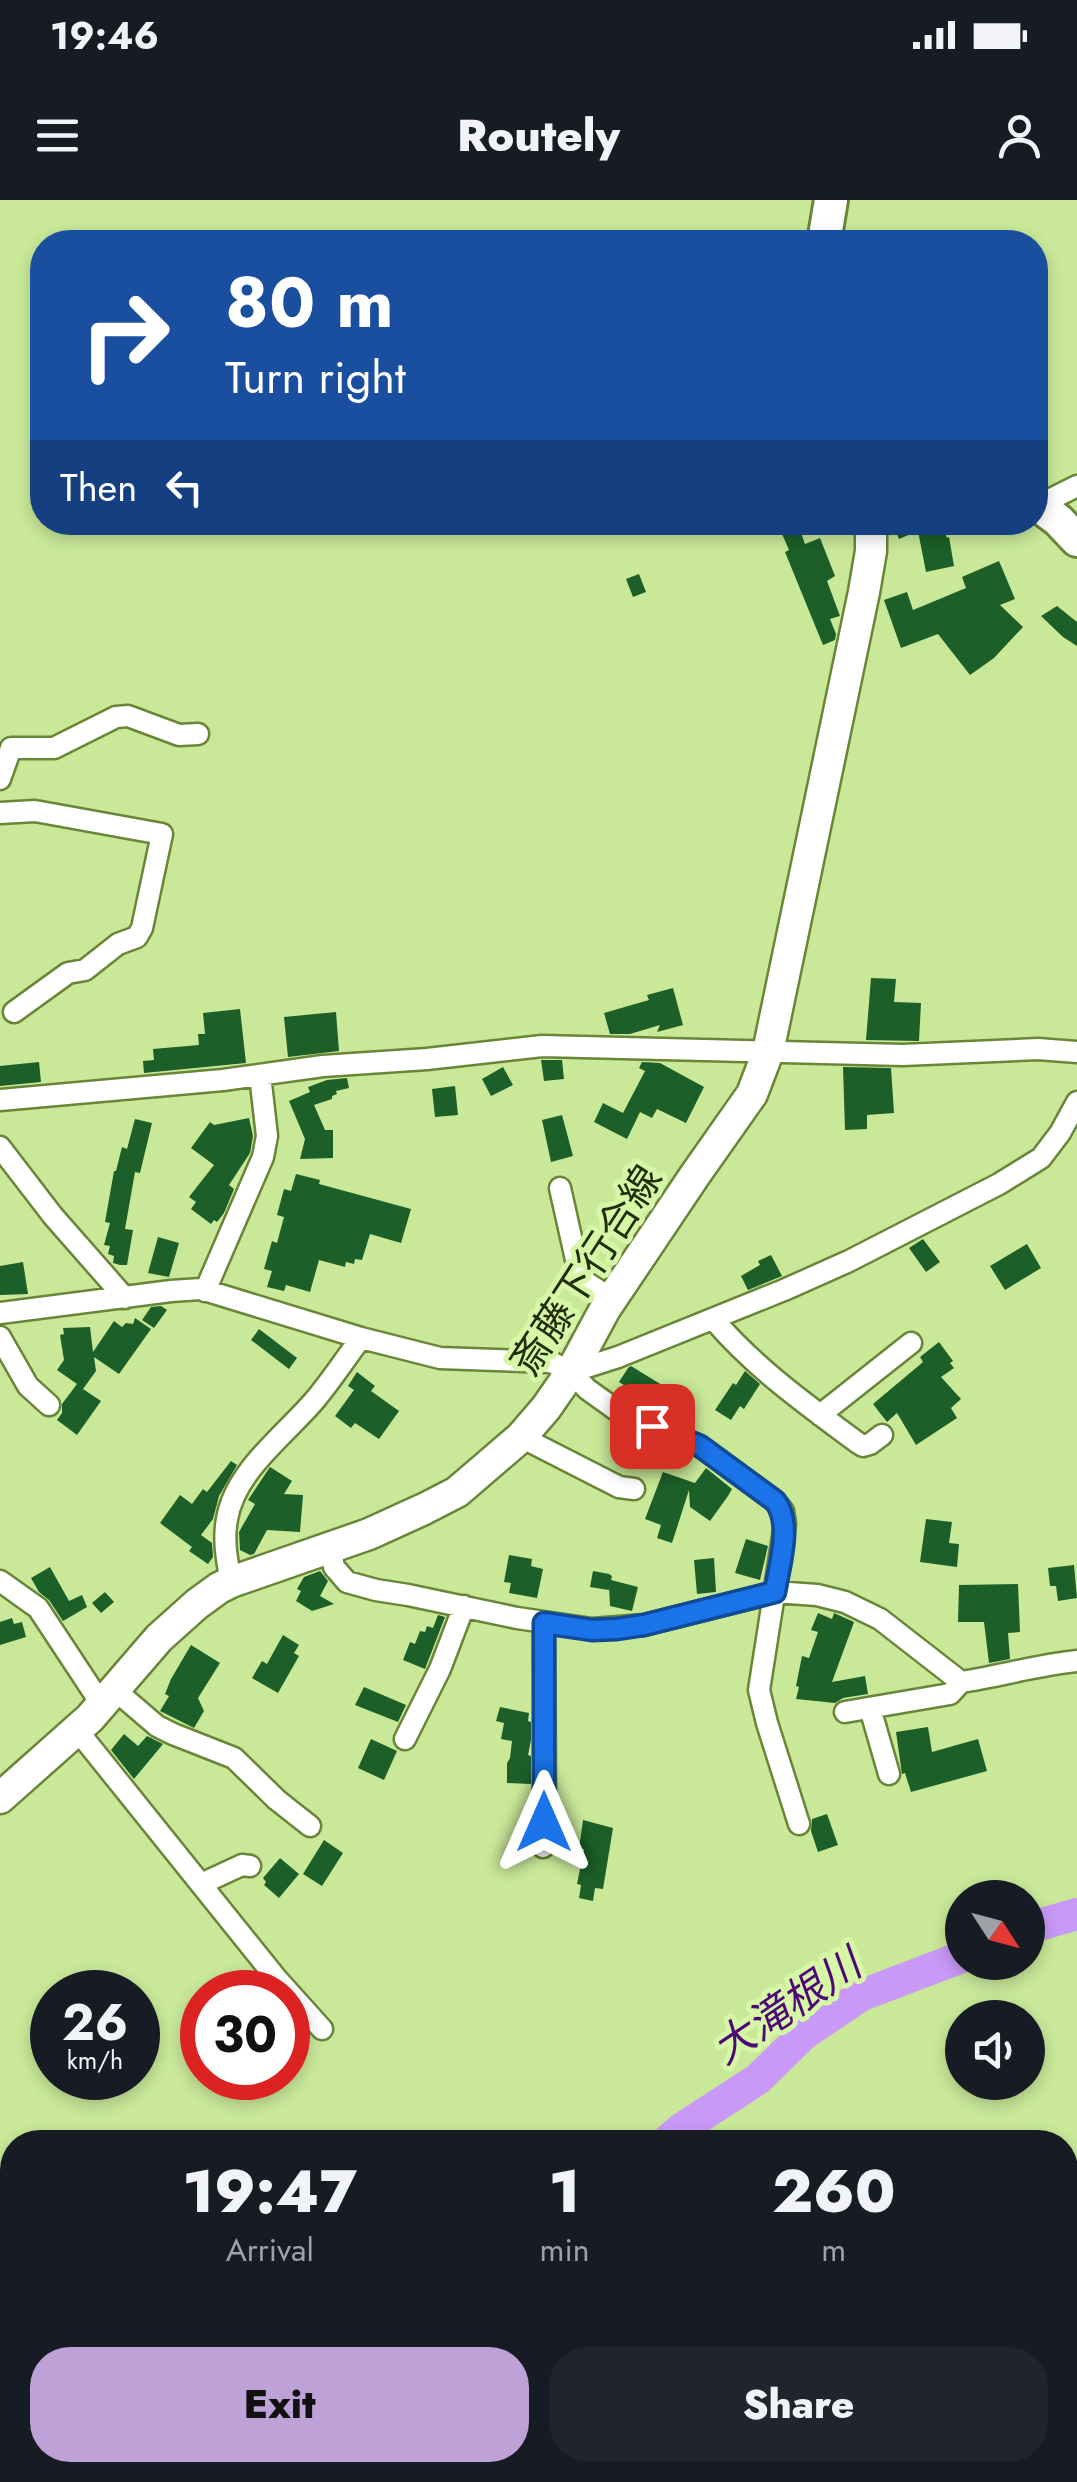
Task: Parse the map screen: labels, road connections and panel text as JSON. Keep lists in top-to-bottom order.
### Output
{
  "streets": {
    "main road": ["斎藤下行合線"]
  },
  "water": ["大滝根川"],
  "north": "bottom right",
  "page": {
    "status": "19:46",
    "header": "Routely",
    "turn": ["80 m", "Turn right"],
    "then": "Then",
    "speed": "26 km/h",
    "limit": "30",
    "eta": [
      "19:47",
      "Arrival",
      "1",
      "min",
      "260",
      "m"
    ],
    "buttons": ["Exit", "Share"]
  }
}
